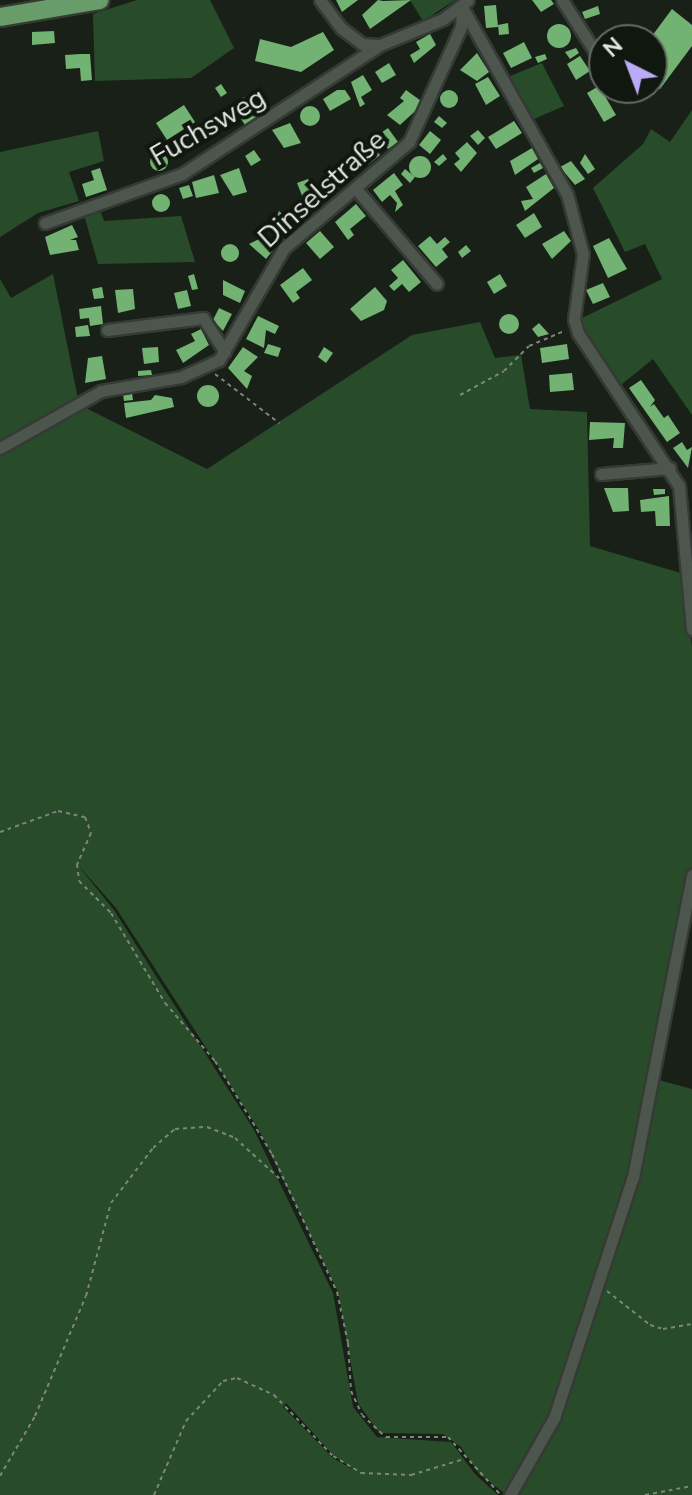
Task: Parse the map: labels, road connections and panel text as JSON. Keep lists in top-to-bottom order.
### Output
{
  "streets": {
    "street": ["Fuchsweg", "Dinselstraße"]
  },
  "crossings": [
    ["Fuchsweg", "Dinselstraße"]
  ],
  "north": "top left"
}
